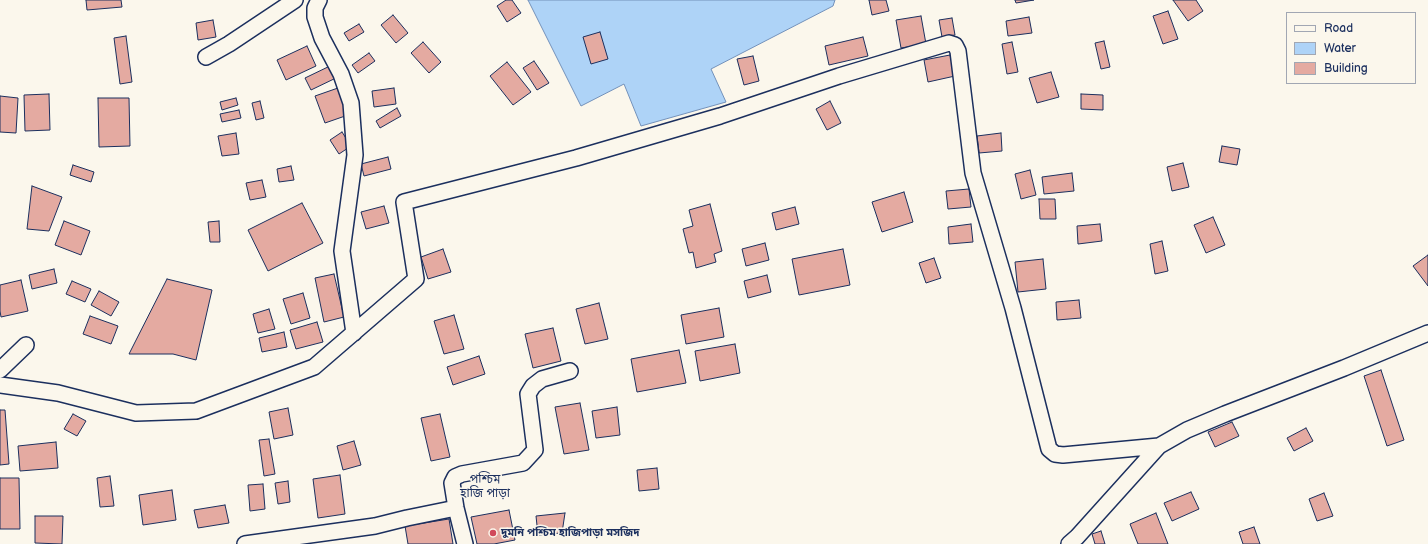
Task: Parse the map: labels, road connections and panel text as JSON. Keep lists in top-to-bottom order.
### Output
{
  "districts": ["পশ্চিম হাজি পাড়া"],
  "places": ["দুমনি পশ্চিম হাজিপাড়া মসজিদ"],
  "legend": ["Road", "Water", "Building"]
}
